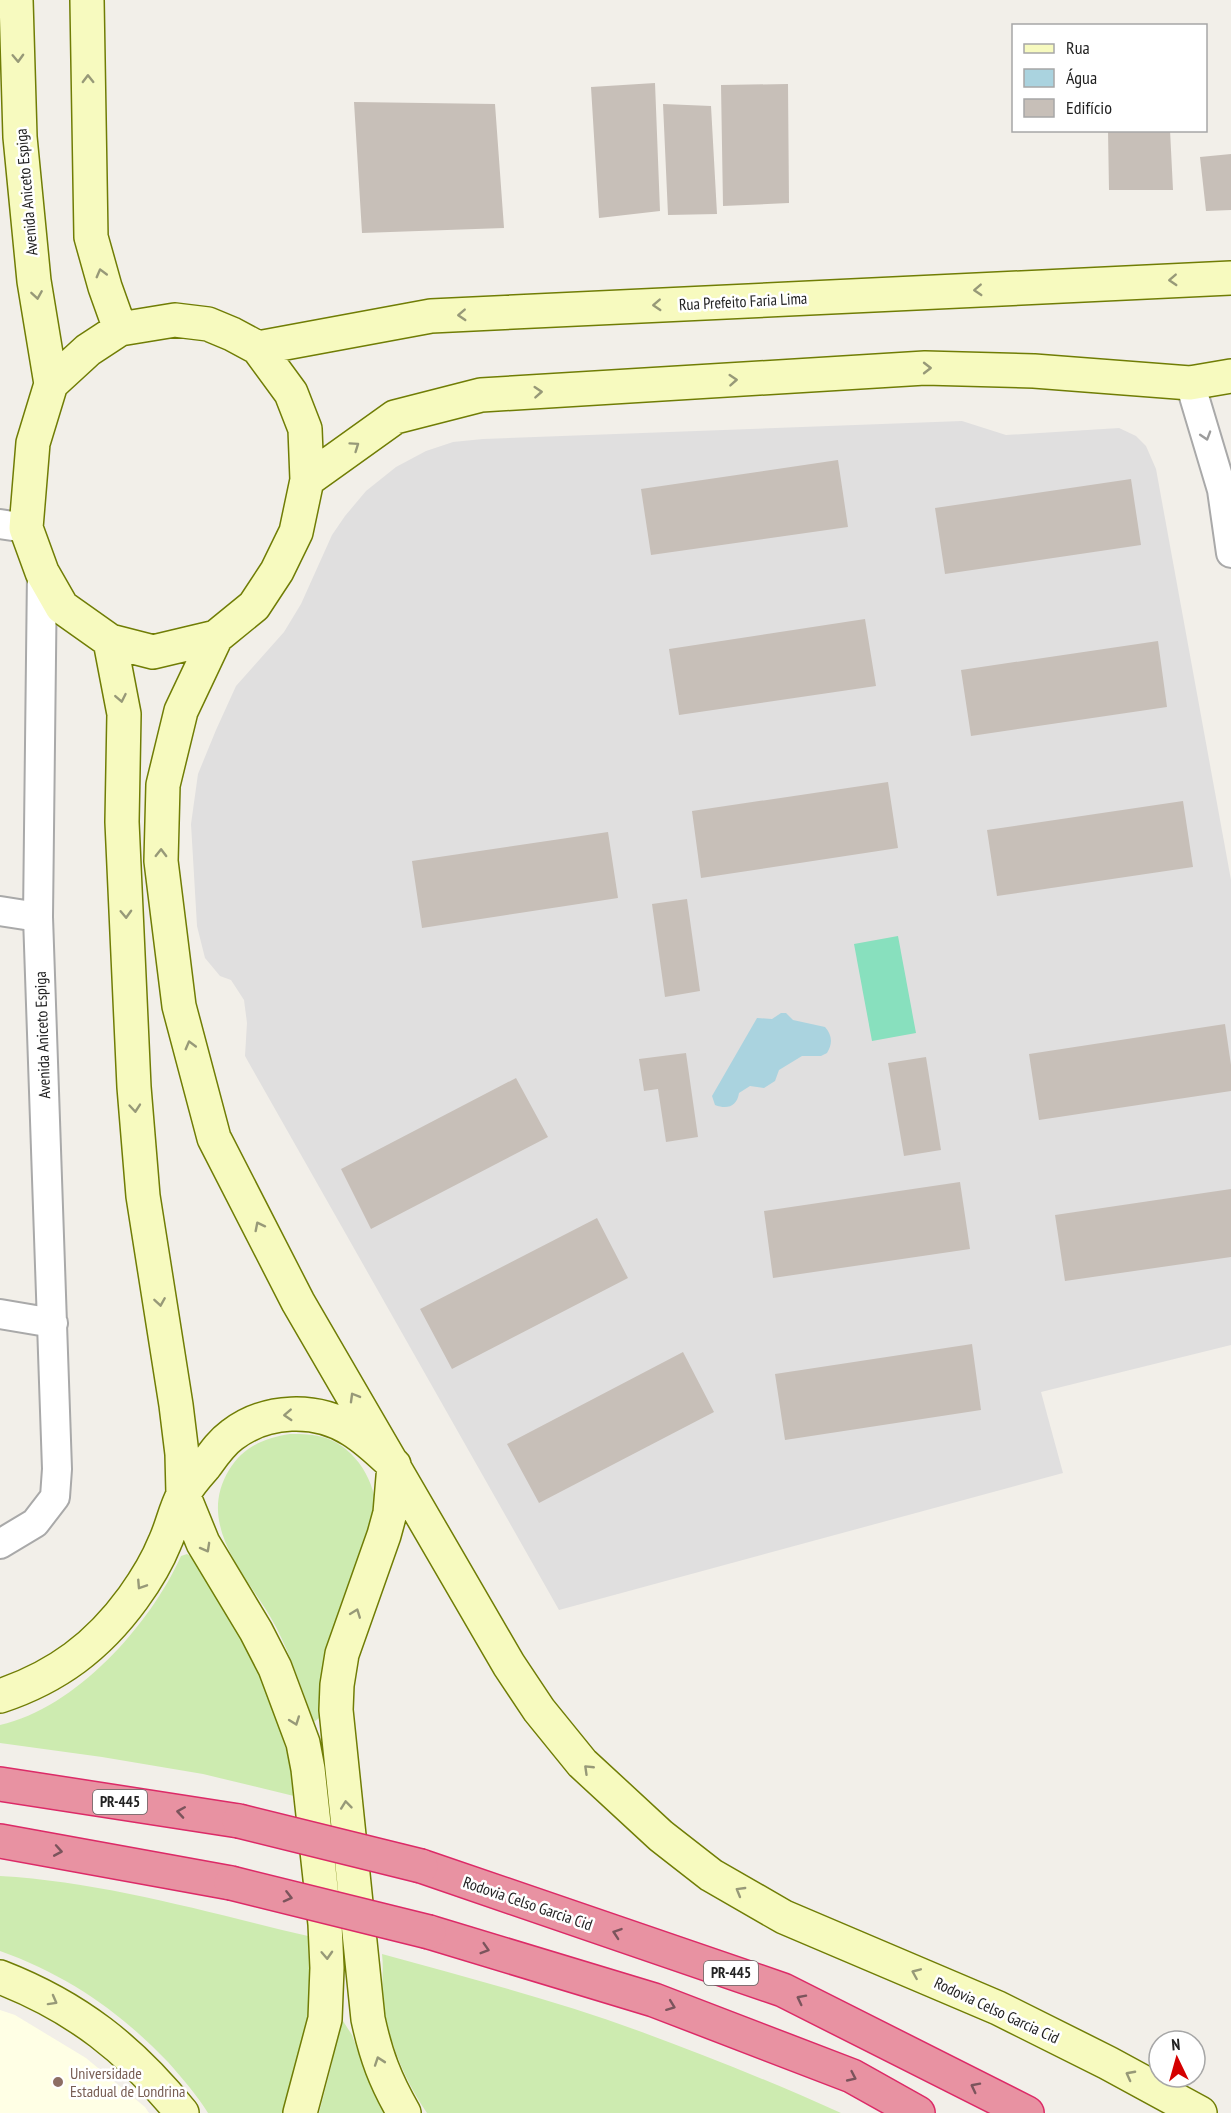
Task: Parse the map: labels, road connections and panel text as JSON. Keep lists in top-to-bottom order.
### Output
{
  "streets": {
    "highway": ["PR-445", "Rodovia Celso Garcia Cid"],
    "main road": ["Avenida Aniceto Espiga", "Rua Prefeito Faria Lima"]
  },
  "one_way": ["Rodovia Celso Garcia Cid"],
  "places": ["Universidade Estadual de Londrina"],
  "legend": ["Rua", "Água", "Edifício"],
  "north": "top"
}
